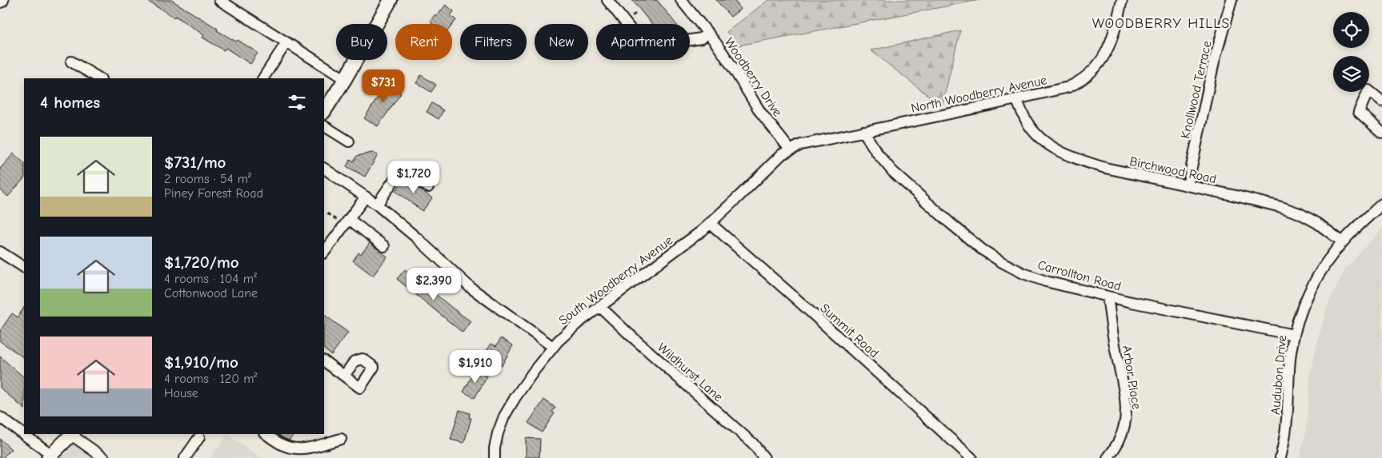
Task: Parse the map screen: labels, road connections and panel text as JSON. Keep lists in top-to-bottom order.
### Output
{
  "streets": {
    "street": [
      "Woodberry Drive",
      "Knollwood Terrace",
      "North Woodberry Avenue",
      "Birchwood Road",
      "Carrollton Road",
      "South Woodberry Avenue",
      "Summit Road",
      "Wildhurst Lane",
      "Audubon Drive",
      "Arbor Place"
    ]
  },
  "crossings": [
    ["Woodberry Drive", "North Woodberry Avenue"],
    ["Woodberry Drive", "South Woodberry Avenue"],
    ["Knollwood Terrace", "Birchwood Road"],
    ["North Woodberry Avenue", "Birchwood Road"],
    ["North Woodberry Avenue", "Carrollton Road"],
    ["North Woodberry Avenue", "South Woodberry Avenue"],
    ["Birchwood Road", "Audubon Drive"],
    ["Carrollton Road", "Audubon Drive"],
    ["Carrollton Road", "Arbor Place"],
    ["South Woodberry Avenue", "Summit Road"],
    ["South Woodberry Avenue", "Wildhurst Lane"]
  ],
  "districts": ["WOODBERRY HILLS"],
  "page": {
    "chip": [
      "Buy",
      "Rent",
      "Filters",
      "New",
      "Apartment"
    ],
    "price": [
      "$731",
      "$1,720",
      "$2,390",
      "$1,910"
    ],
    "heading": "4 homes",
    "list": [
      {
        "name": "$731/mo",
        "note": "2 rooms · 54 m² · Piney Forest Road"
      },
      {
        "name": "$1,720/mo",
        "note": "4 rooms · 104 m² · Cottonwood Lane"
      },
      {
        "name": "$1,910/mo",
        "note": "4 rooms · 120 m² · House"
      }
    ]
  }
}
